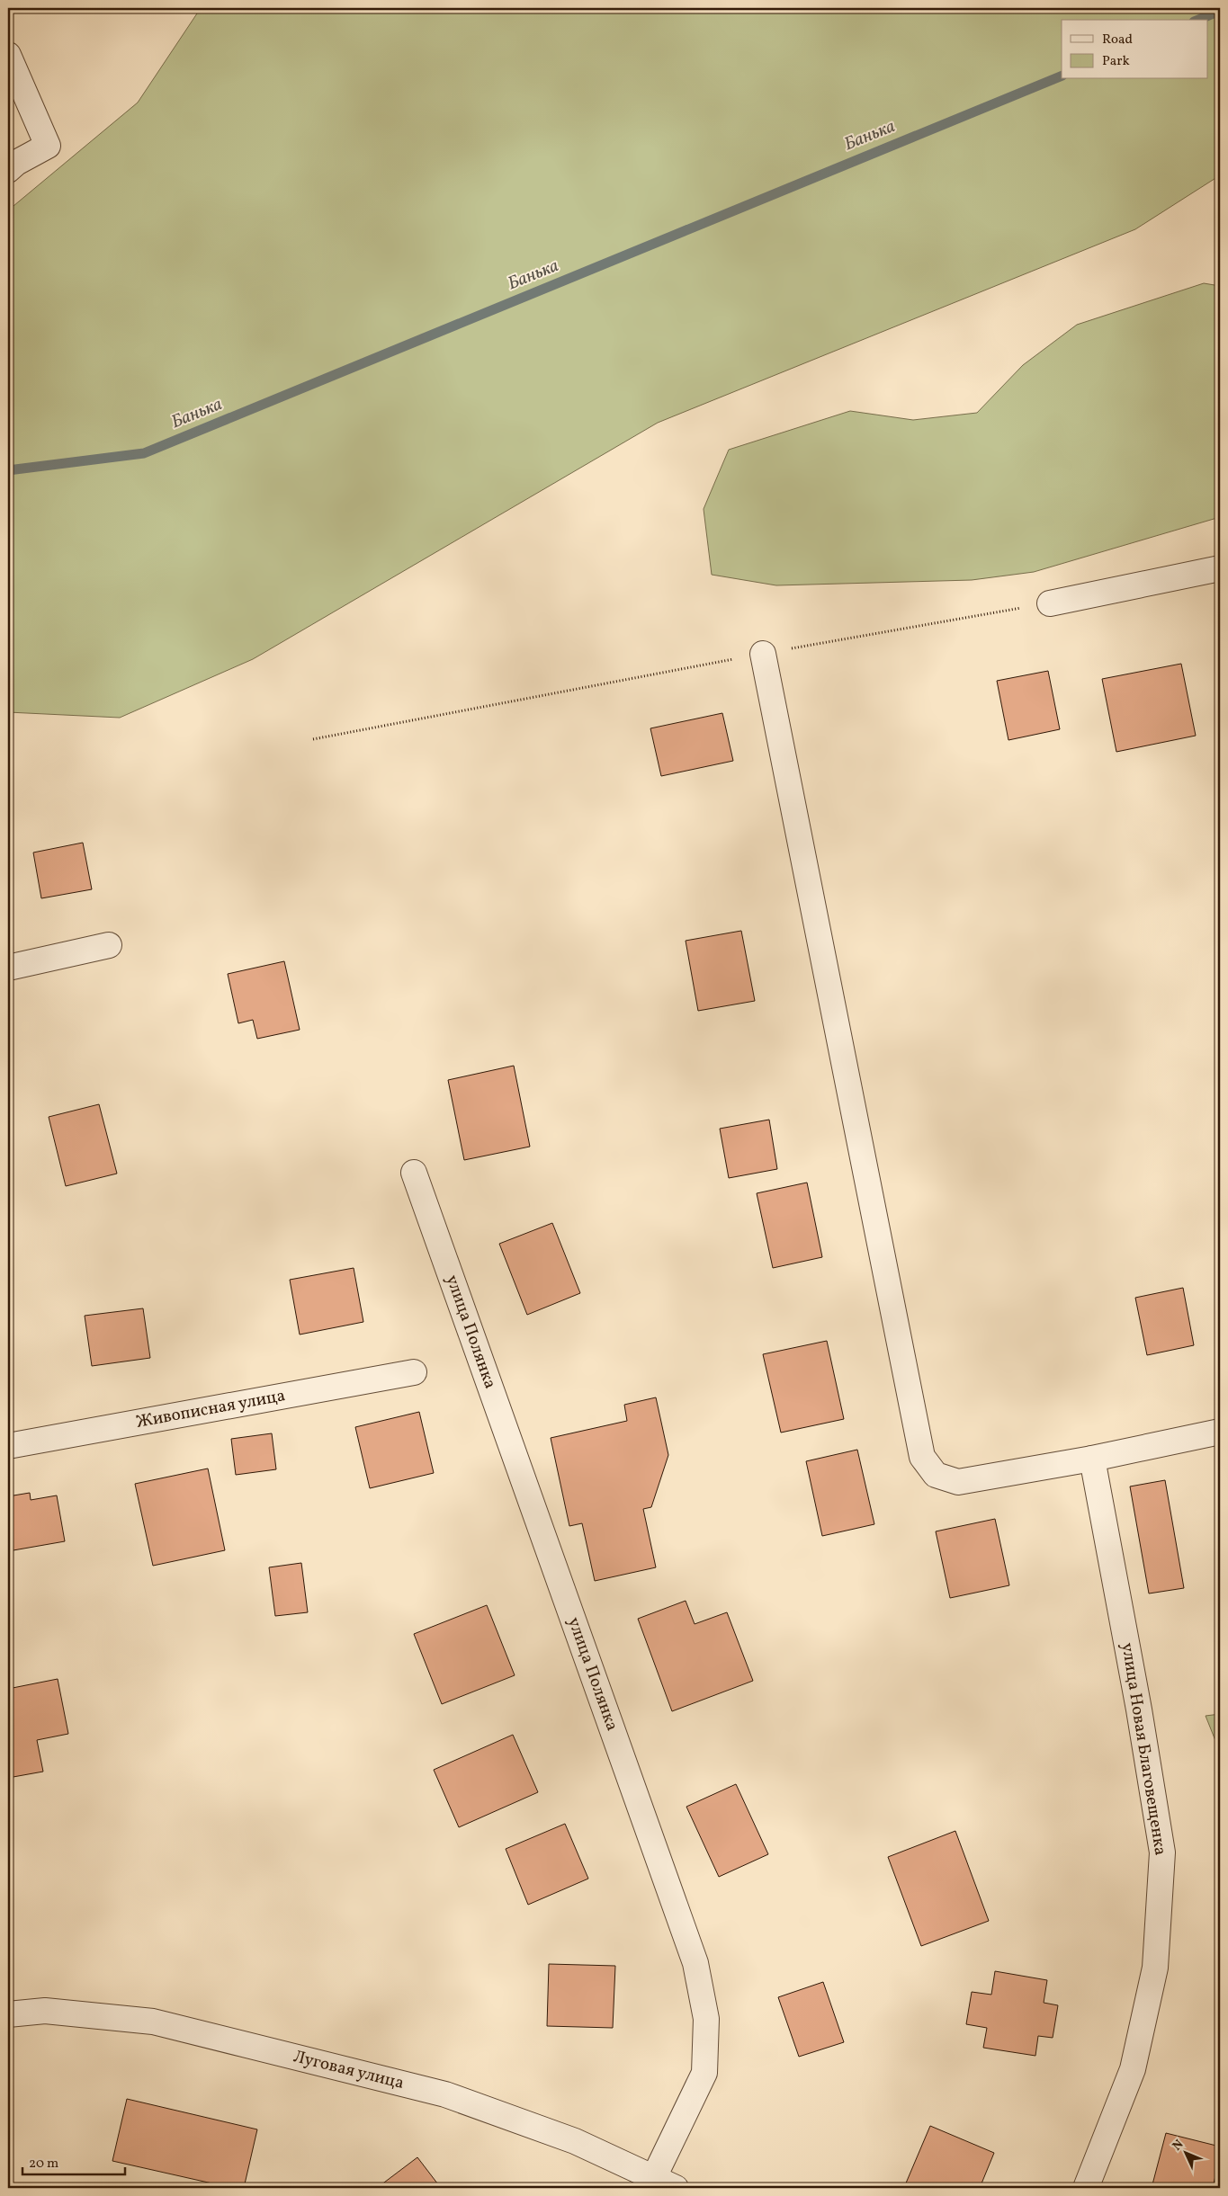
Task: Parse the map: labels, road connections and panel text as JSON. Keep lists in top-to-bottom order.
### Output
{
  "streets": {
    "street": [
      "улица Полянка",
      "Живописная улица",
      "улица Новая Благовещенка",
      "Луговая улица"
    ]
  },
  "crossings": [
    ["улица Полянка", "Луговая улица"]
  ],
  "water": ["Банька"],
  "legend": ["Road", "Park"],
  "scale_bar": "20 m",
  "north": "top left"
}
